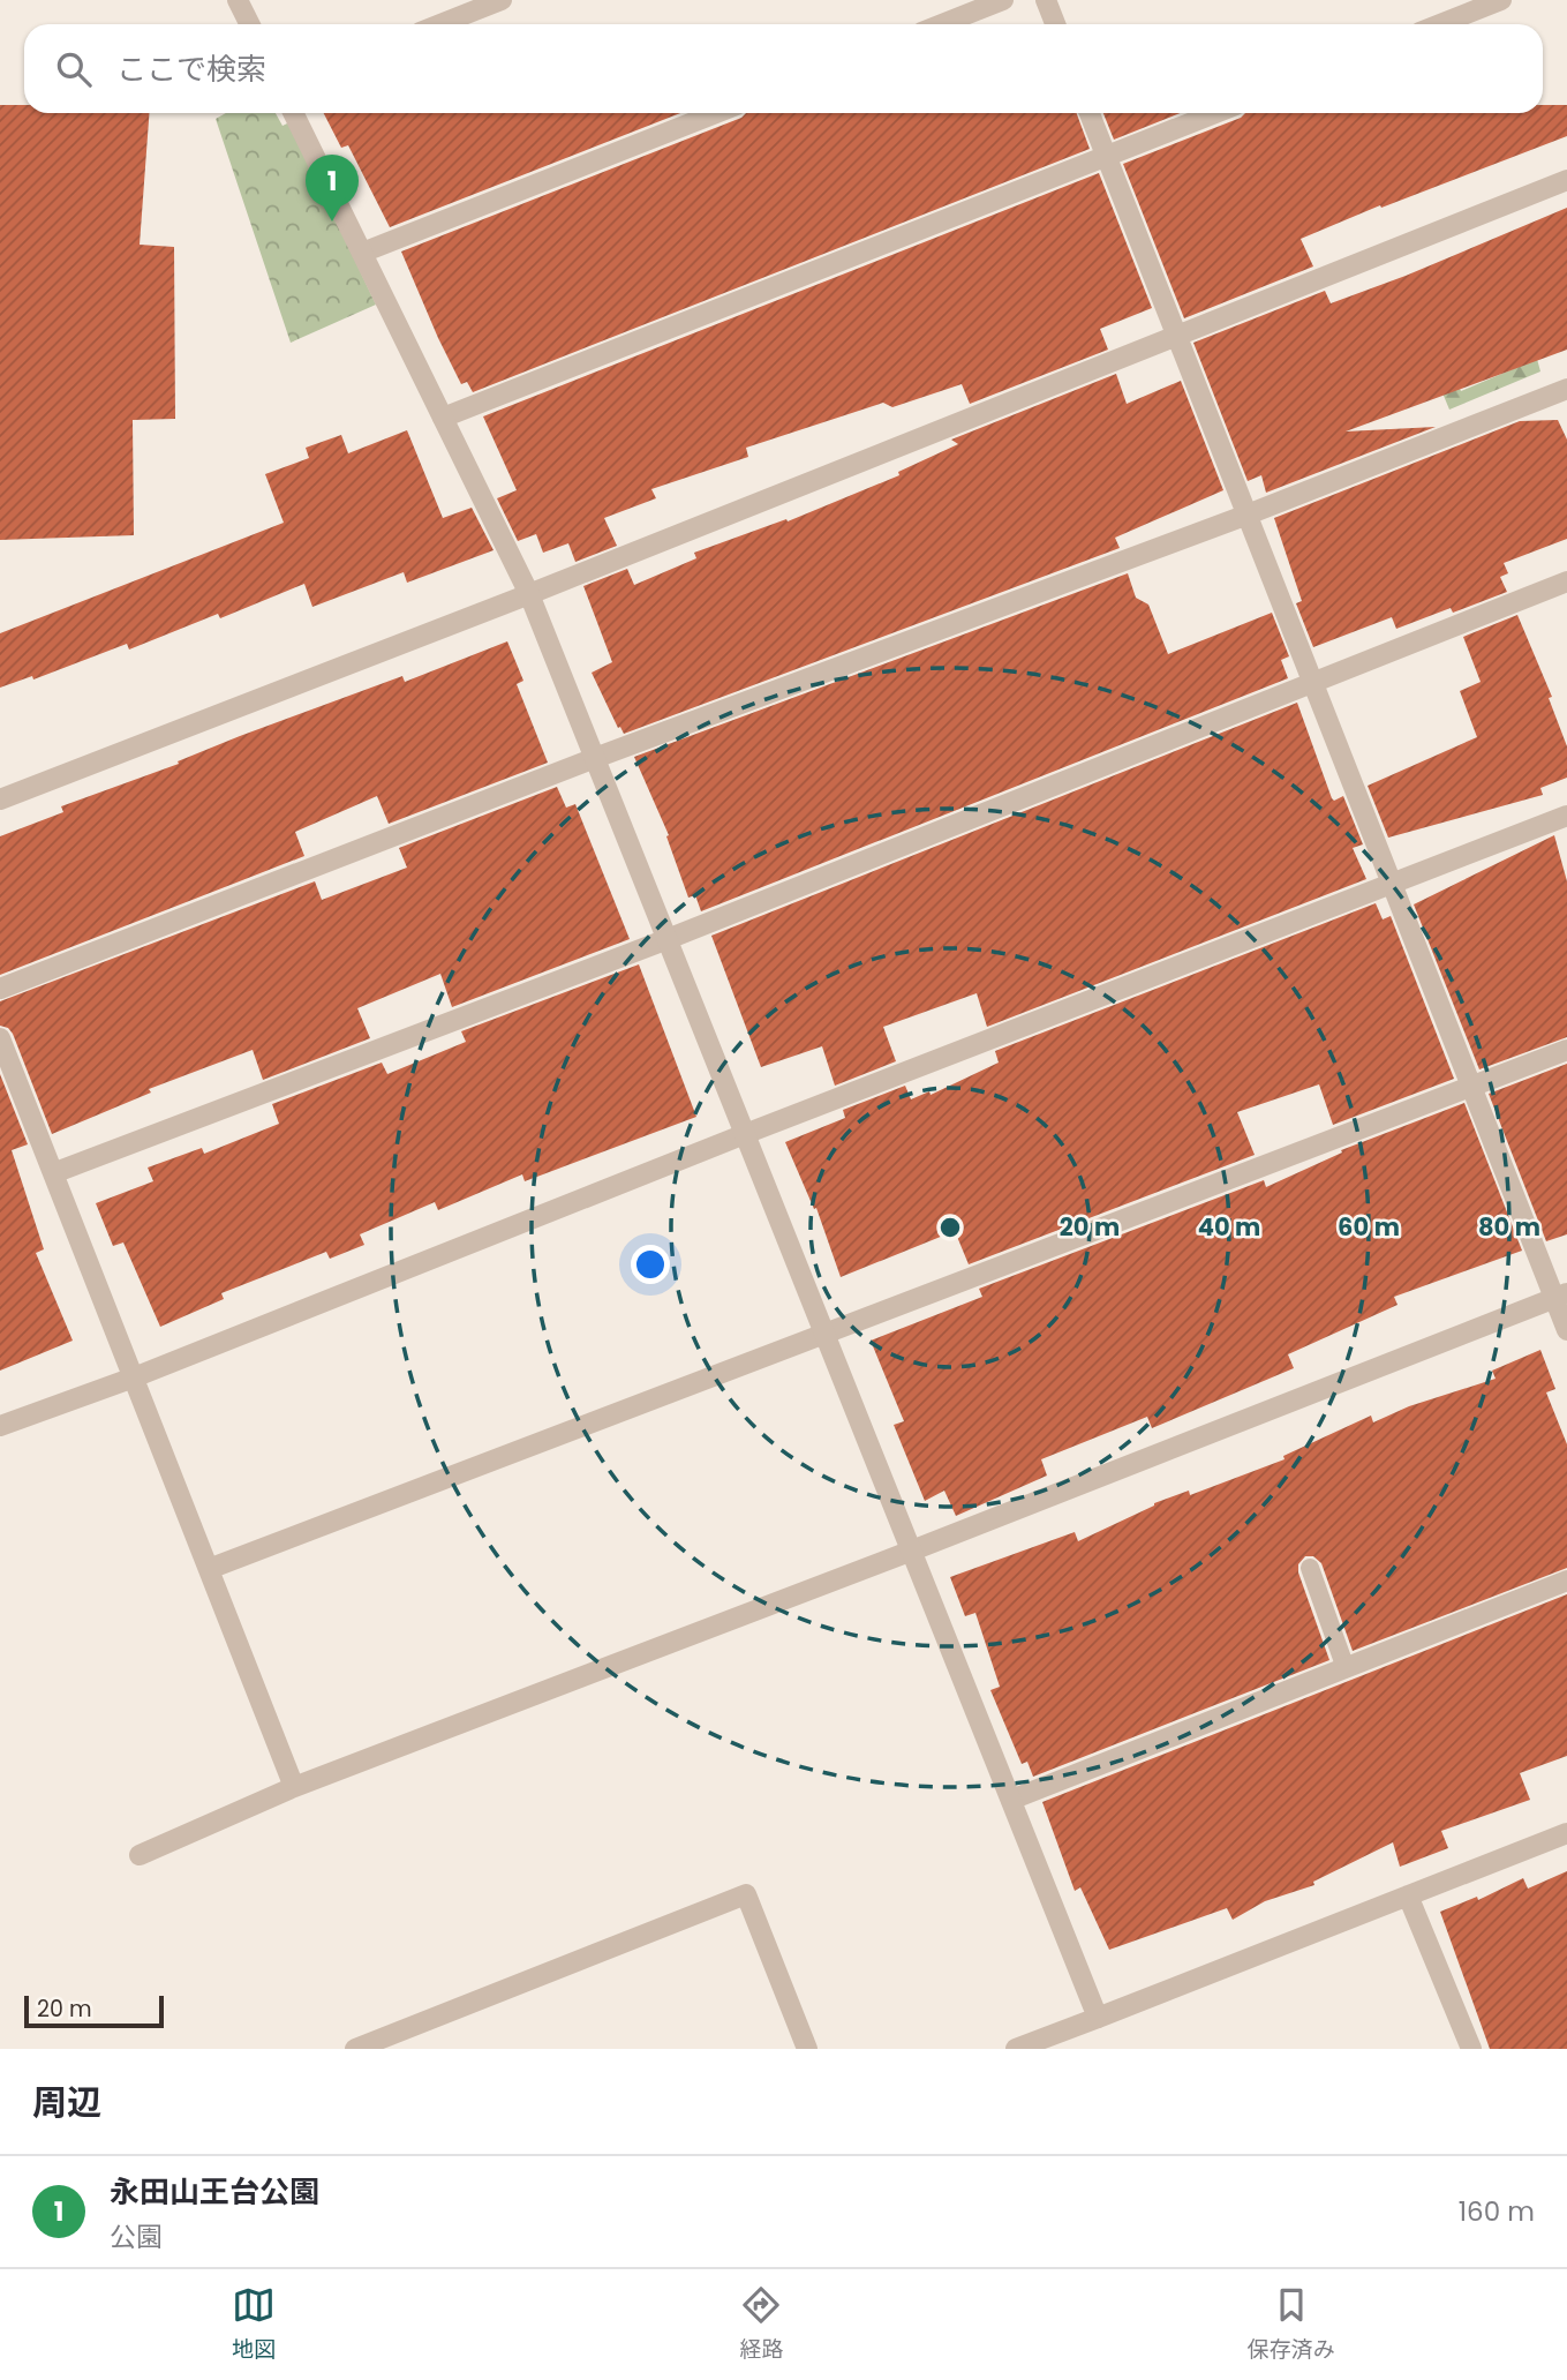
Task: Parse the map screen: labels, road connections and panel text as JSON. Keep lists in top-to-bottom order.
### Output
{
  "scale_bar": "20 m",
  "page": {
    "search": "ここで検索",
    "pins": "1",
    "scale": "20 m",
    "heading": "周辺",
    "list": [
      {
        "mark": "1",
        "name": "永田山王台公園",
        "note": "公園",
        "value": "160 m"
      }
    ],
    "nav": ["地図", "経路", "保存済み"]
  },
  "rings": [
    "20 m",
    "40 m",
    "60 m",
    "80 m"
  ]
}
